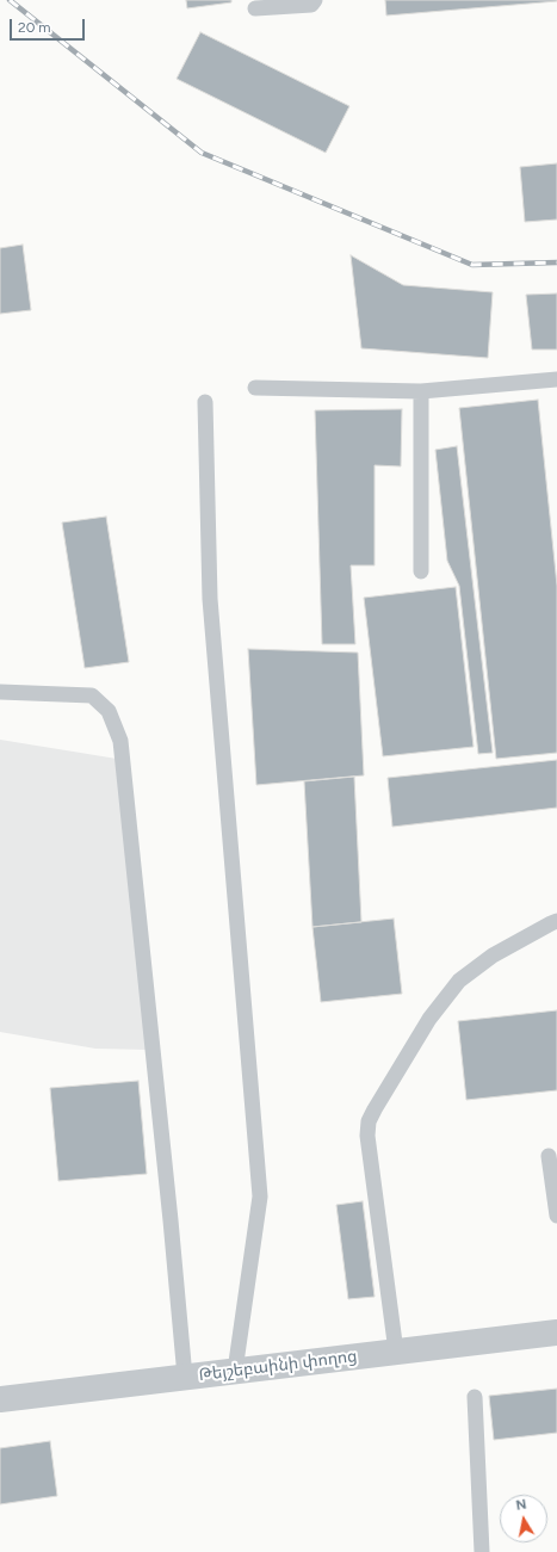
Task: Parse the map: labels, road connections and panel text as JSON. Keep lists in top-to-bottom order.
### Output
{
  "streets": {
    "street": ["Թեյշեբաինի փողոց"]
  },
  "scale_bar": "20 m",
  "north": "top"
}
